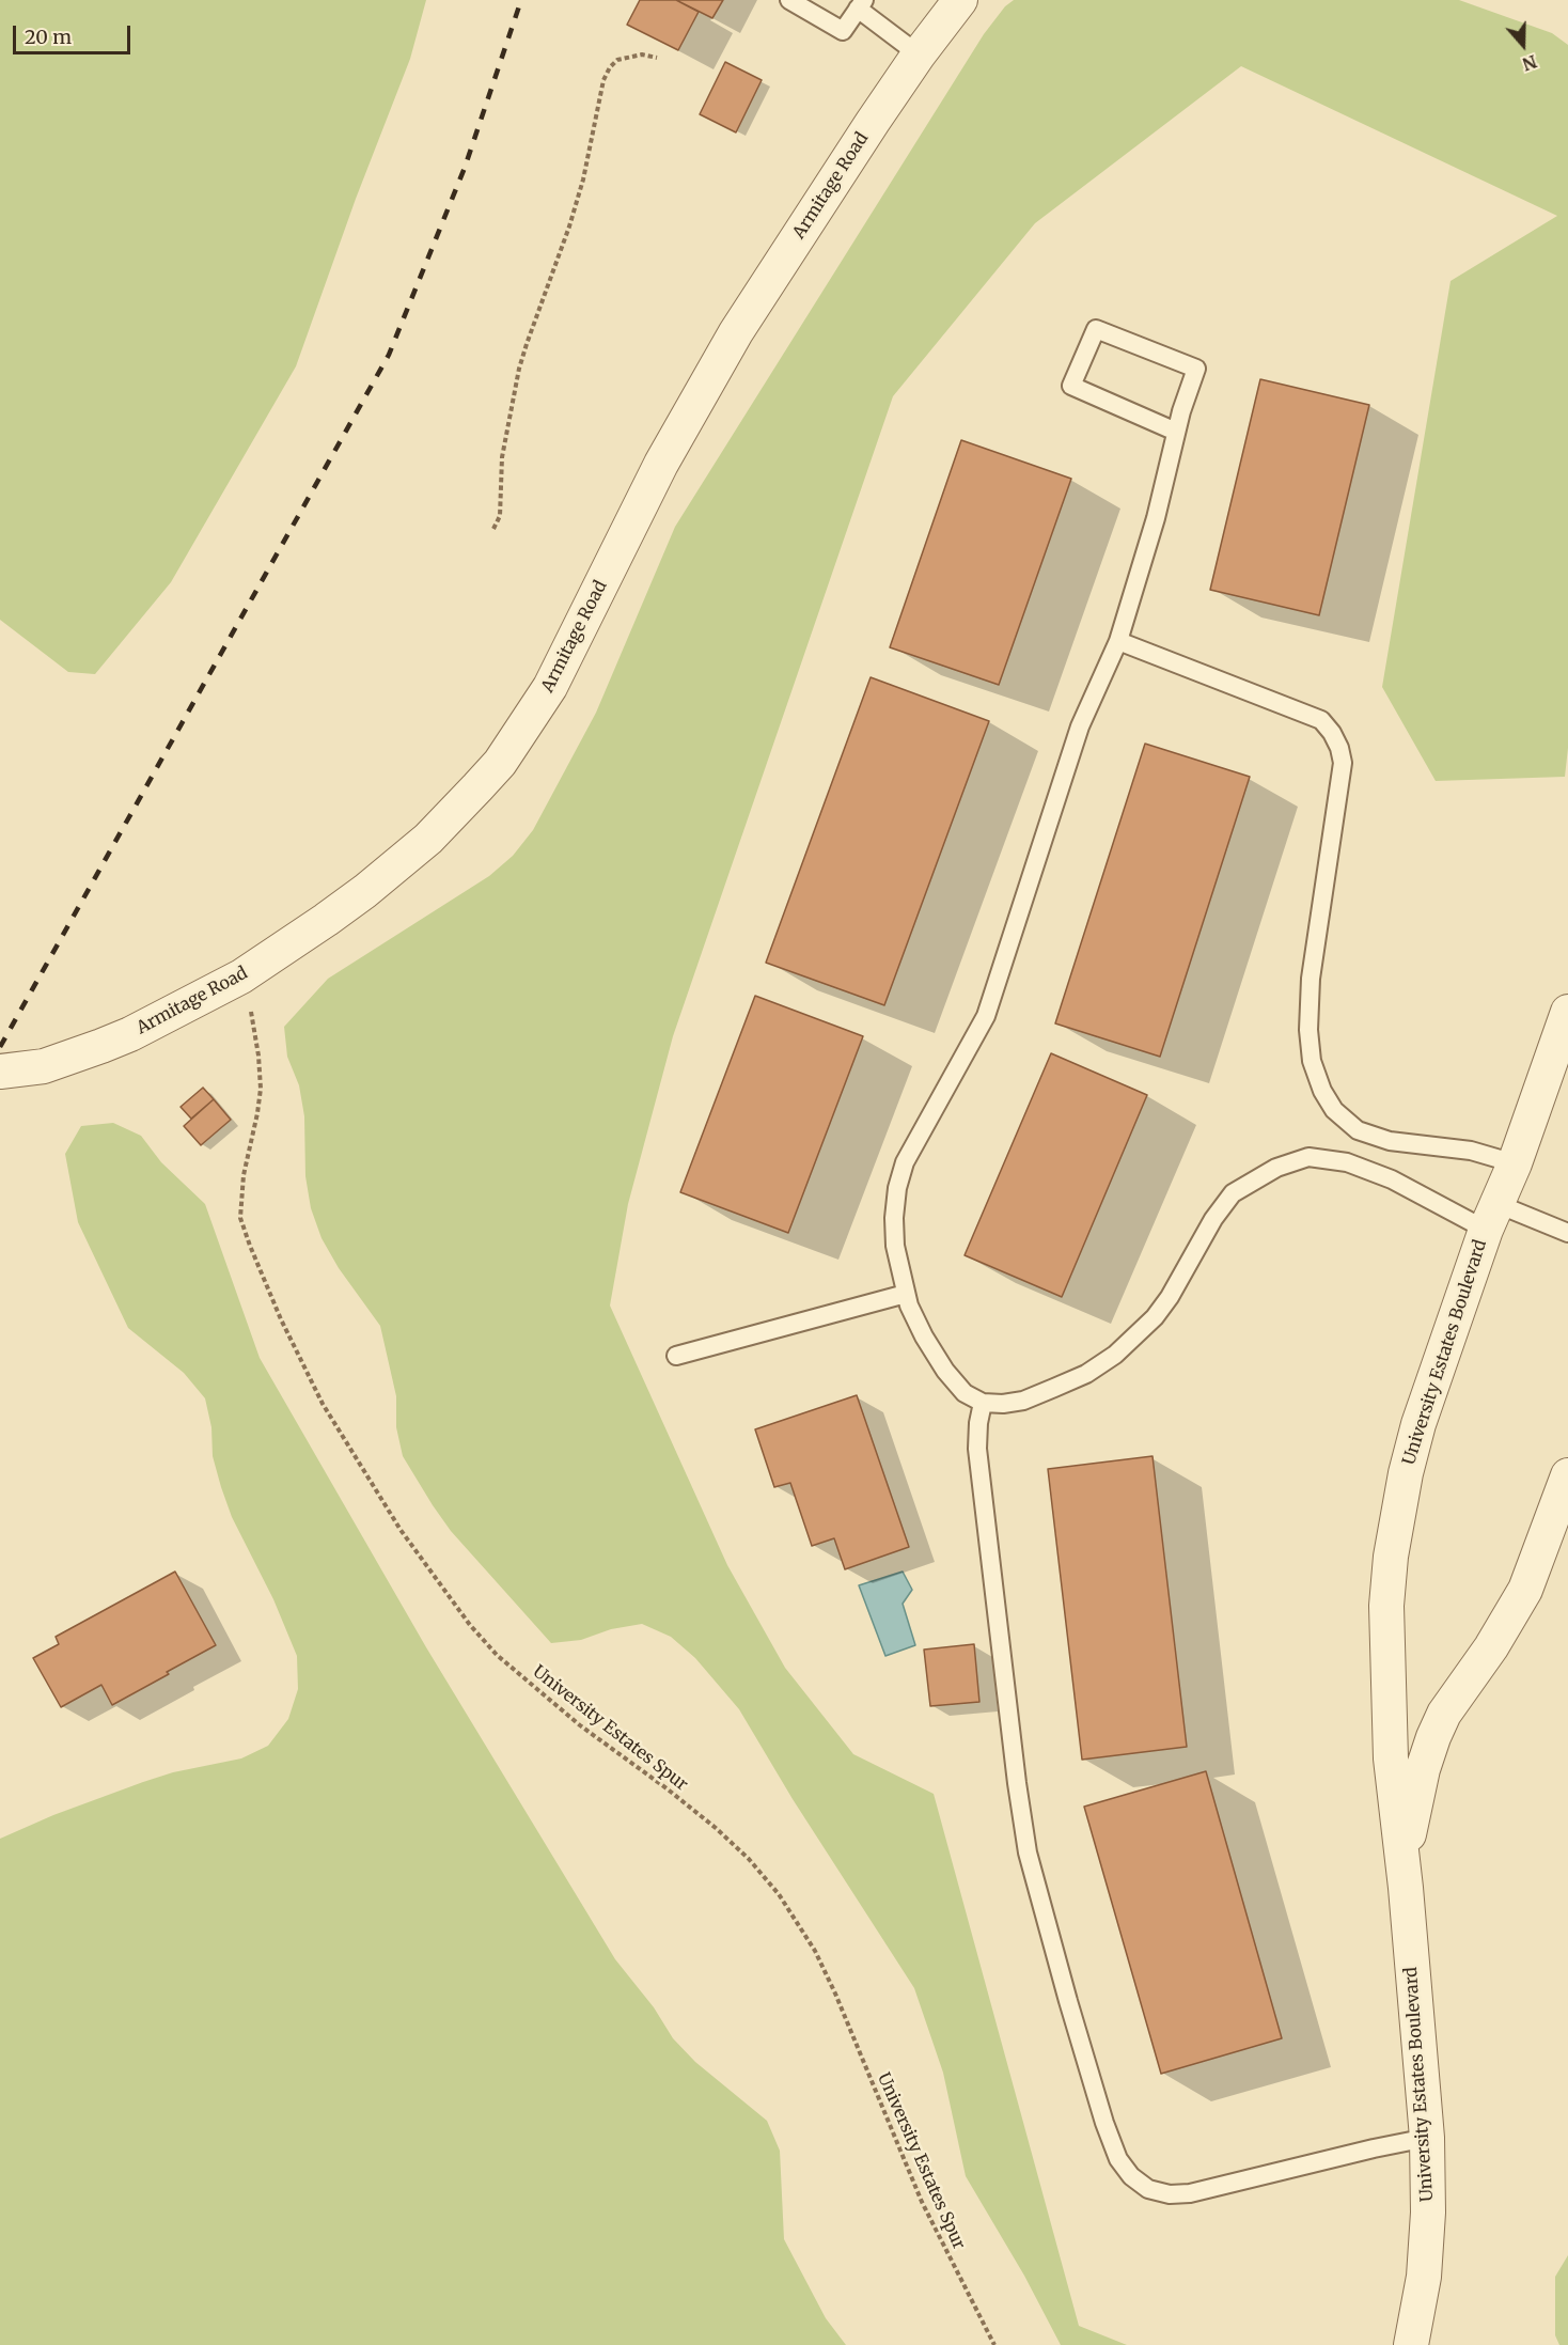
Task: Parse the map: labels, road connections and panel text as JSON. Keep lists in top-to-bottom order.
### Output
{
  "streets": {
    "street": ["Armitage Road", "University Estates Boulevard"],
    "path": ["University Estates Spur"]
  },
  "crossings": [
    ["Armitage Road", "University Estates Spur"]
  ],
  "scale_bar": "20 m",
  "north": "bottom"
}
